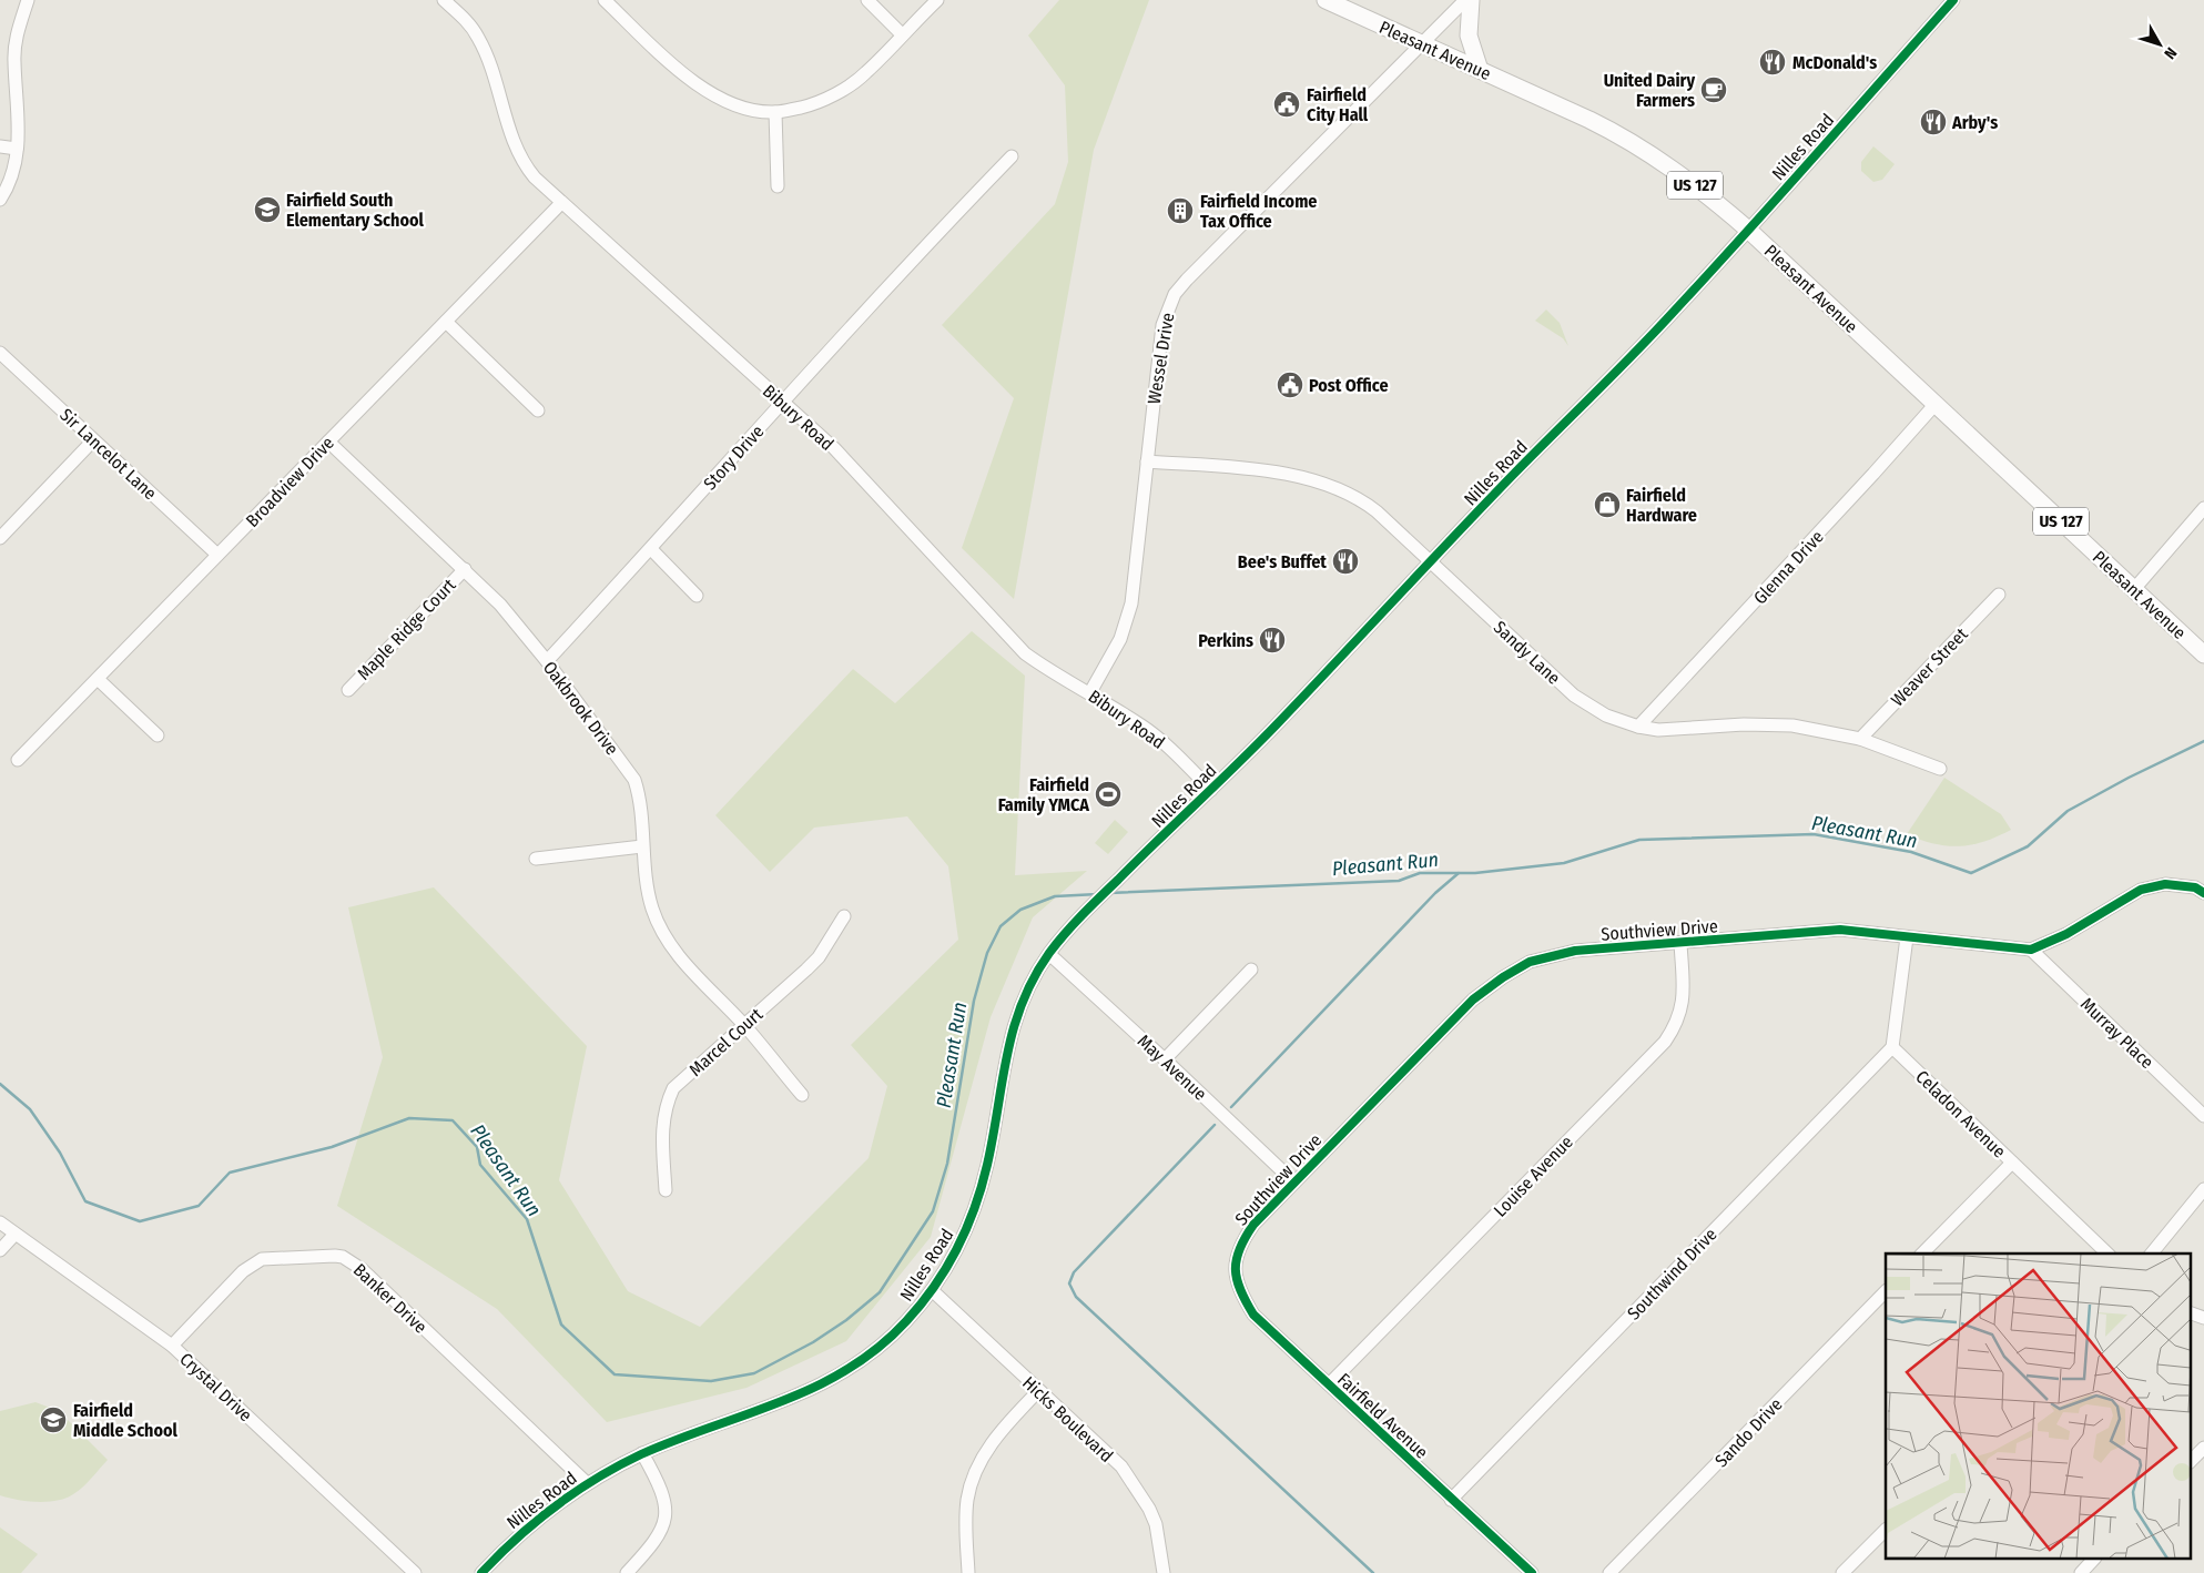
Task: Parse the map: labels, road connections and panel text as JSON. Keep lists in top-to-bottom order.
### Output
{
  "streets": {
    "main road": ["Pleasant Avenue", "US 127"],
    "street": [
      "Nilles Road",
      "Wessel Drive",
      "Bibury Road",
      "Sir Lancelot Lane",
      "Story Drive",
      "Broadview Drive",
      "Glenna Drive",
      "Maple Ridge Court",
      "Sandy Lane",
      "Weaver Street",
      "Oakbrook Drive",
      "Southview Drive",
      "Murray Place",
      "Marcel Court",
      "May Avenue",
      "Celadon Avenue",
      "Louise Avenue",
      "Southwind Drive",
      "Banker Drive",
      "Crystal Drive",
      "Fairfield Avenue",
      "Hicks Boulevard",
      "Sando Drive"
    ]
  },
  "crossings": [
    ["Pleasant Avenue", "Nilles Road"],
    ["Pleasant Avenue", "Wessel Drive"],
    ["Pleasant Avenue", "Glenna Drive"],
    ["Nilles Road", "Bibury Road"],
    ["Nilles Road", "Sandy Lane"],
    ["Nilles Road", "May Avenue"],
    ["Nilles Road", "Banker Drive"],
    ["Nilles Road", "Hicks Boulevard"],
    ["Wessel Drive", "Bibury Road"],
    ["Wessel Drive", "Sandy Lane"],
    ["Bibury Road", "Story Drive"],
    ["Bibury Road", "Broadview Drive"],
    ["Sir Lancelot Lane", "Broadview Drive"],
    ["Story Drive", "Oakbrook Drive"],
    ["Broadview Drive", "Oakbrook Drive"],
    ["Glenna Drive", "Sandy Lane"],
    ["Maple Ridge Court", "Oakbrook Drive"],
    ["Sandy Lane", "Weaver Street"],
    ["Oakbrook Drive", "Marcel Court"],
    ["Southview Drive", "Murray Place"],
    ["Southview Drive", "May Avenue"],
    ["Southview Drive", "Louise Avenue"],
    ["Southview Drive", "Fairfield Avenue"],
    ["Celadon Avenue", "Southwind Drive"],
    ["Louise Avenue", "Fairfield Avenue"],
    ["Southwind Drive", "Fairfield Avenue"],
    ["Banker Drive", "Crystal Drive"]
  ],
  "water": ["Pleasant Run"],
  "places": {
    "restaurant": [
      "McDonald's",
      "Arby's",
      "Bee's Buffet",
      "Perkins"
    ],
    "cafe": ["United Dairy Farmers"],
    "public building": ["Fairfield City Hall", "Post Office"],
    "school or university": ["Fairfield South Elementary School", "Fairfield Middle School"],
    "building": ["Fairfield Income Tax Office"],
    "shop": ["Fairfield Hardware"],
    "sports": ["Fairfield Family YMCA"]
  },
  "north": "bottom right"
}
